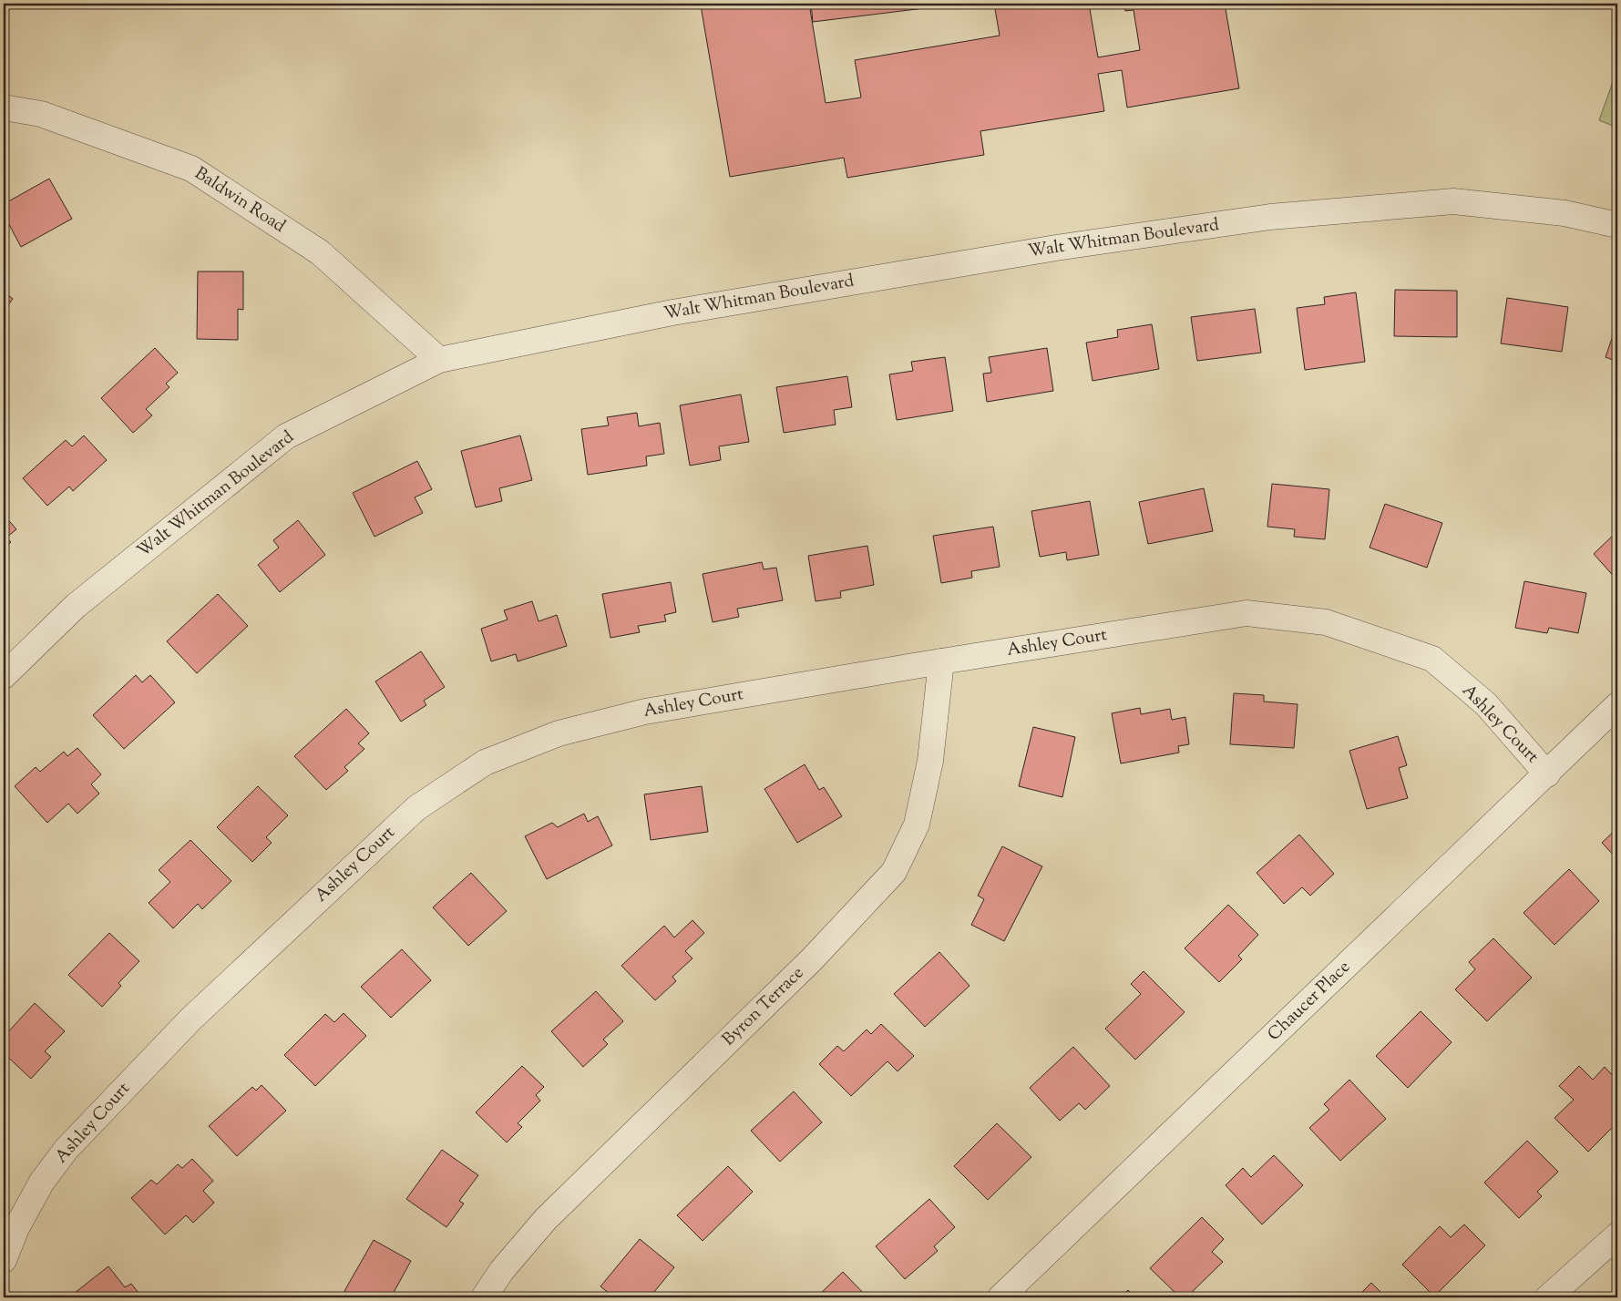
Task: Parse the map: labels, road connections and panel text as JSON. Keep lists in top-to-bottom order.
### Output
{
  "streets": {
    "street": [
      "Baldwin Road",
      "Walt Whitman Boulevard",
      "Ashley Court",
      "Chaucer Place",
      "Byron Terrace"
    ]
  },
  "crossings": [
    ["Baldwin Road", "Walt Whitman Boulevard"],
    ["Ashley Court", "Chaucer Place"],
    ["Ashley Court", "Byron Terrace"]
  ]
}
